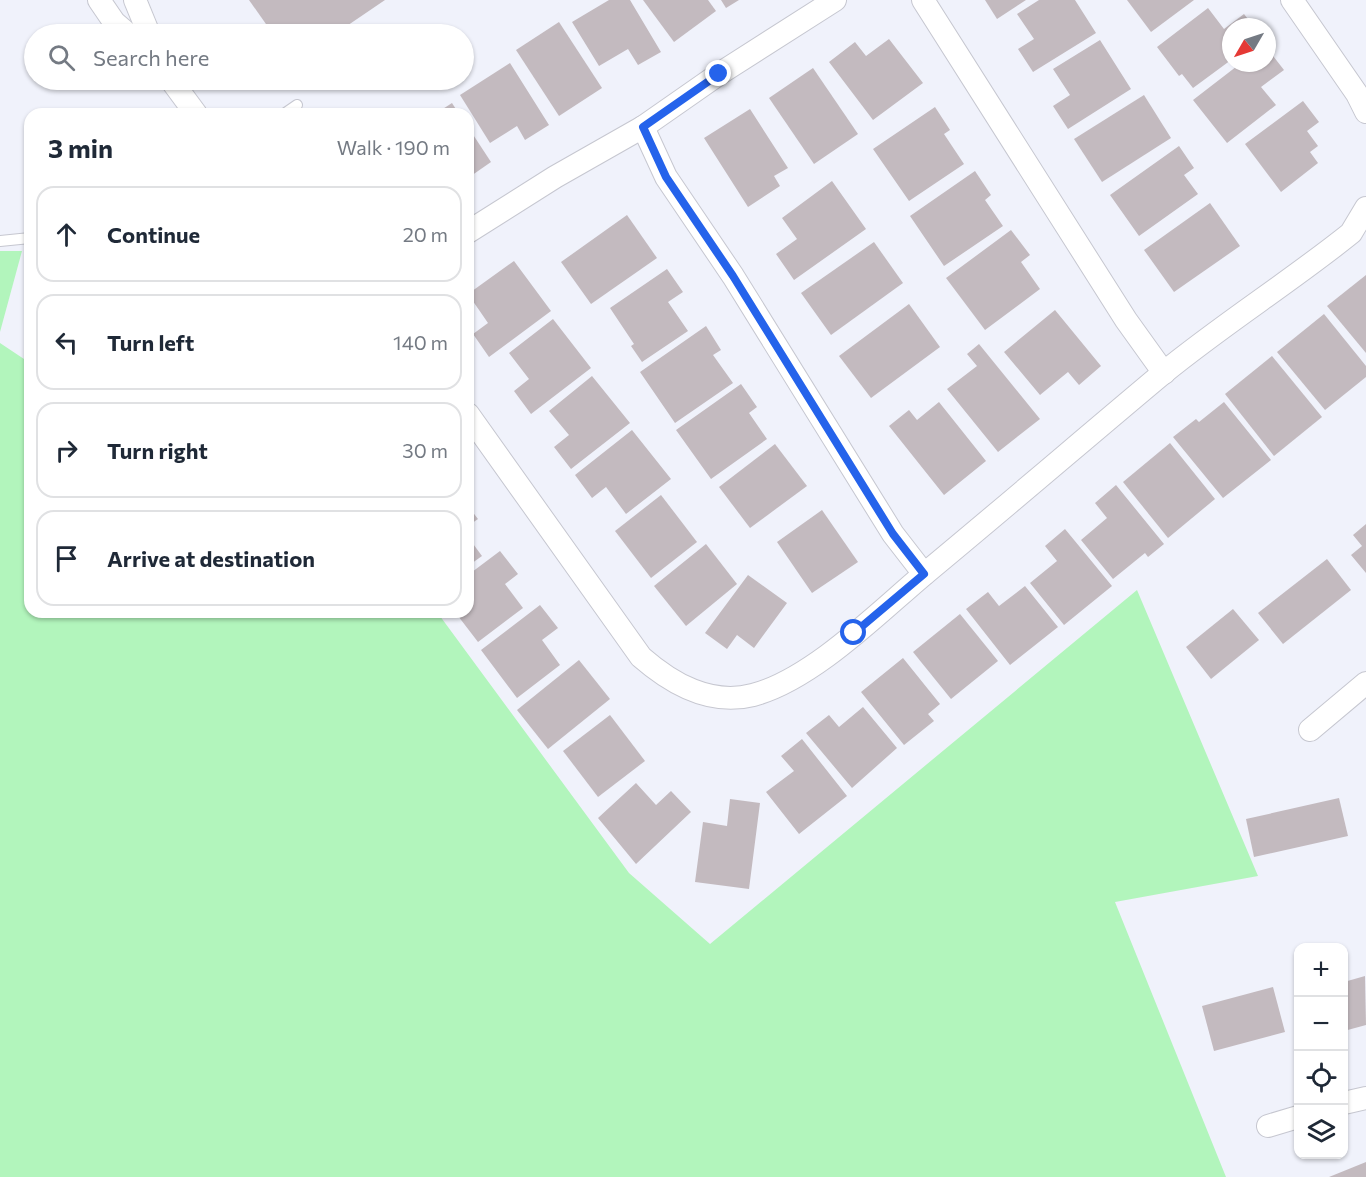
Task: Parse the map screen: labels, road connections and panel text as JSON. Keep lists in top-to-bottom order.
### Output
{
  "north": "bottom left",
  "page": {
    "search": "Search here",
    "heading": ["3 min", "Walk · 190 m"],
    "list": [
      ["Continue", "20 m"],
      ["Turn left", "140 m"],
      ["Turn right", "30 m"],
      "Arrive at destination"
    ],
    "map_buttons": ["+", "−"]
  }
}
